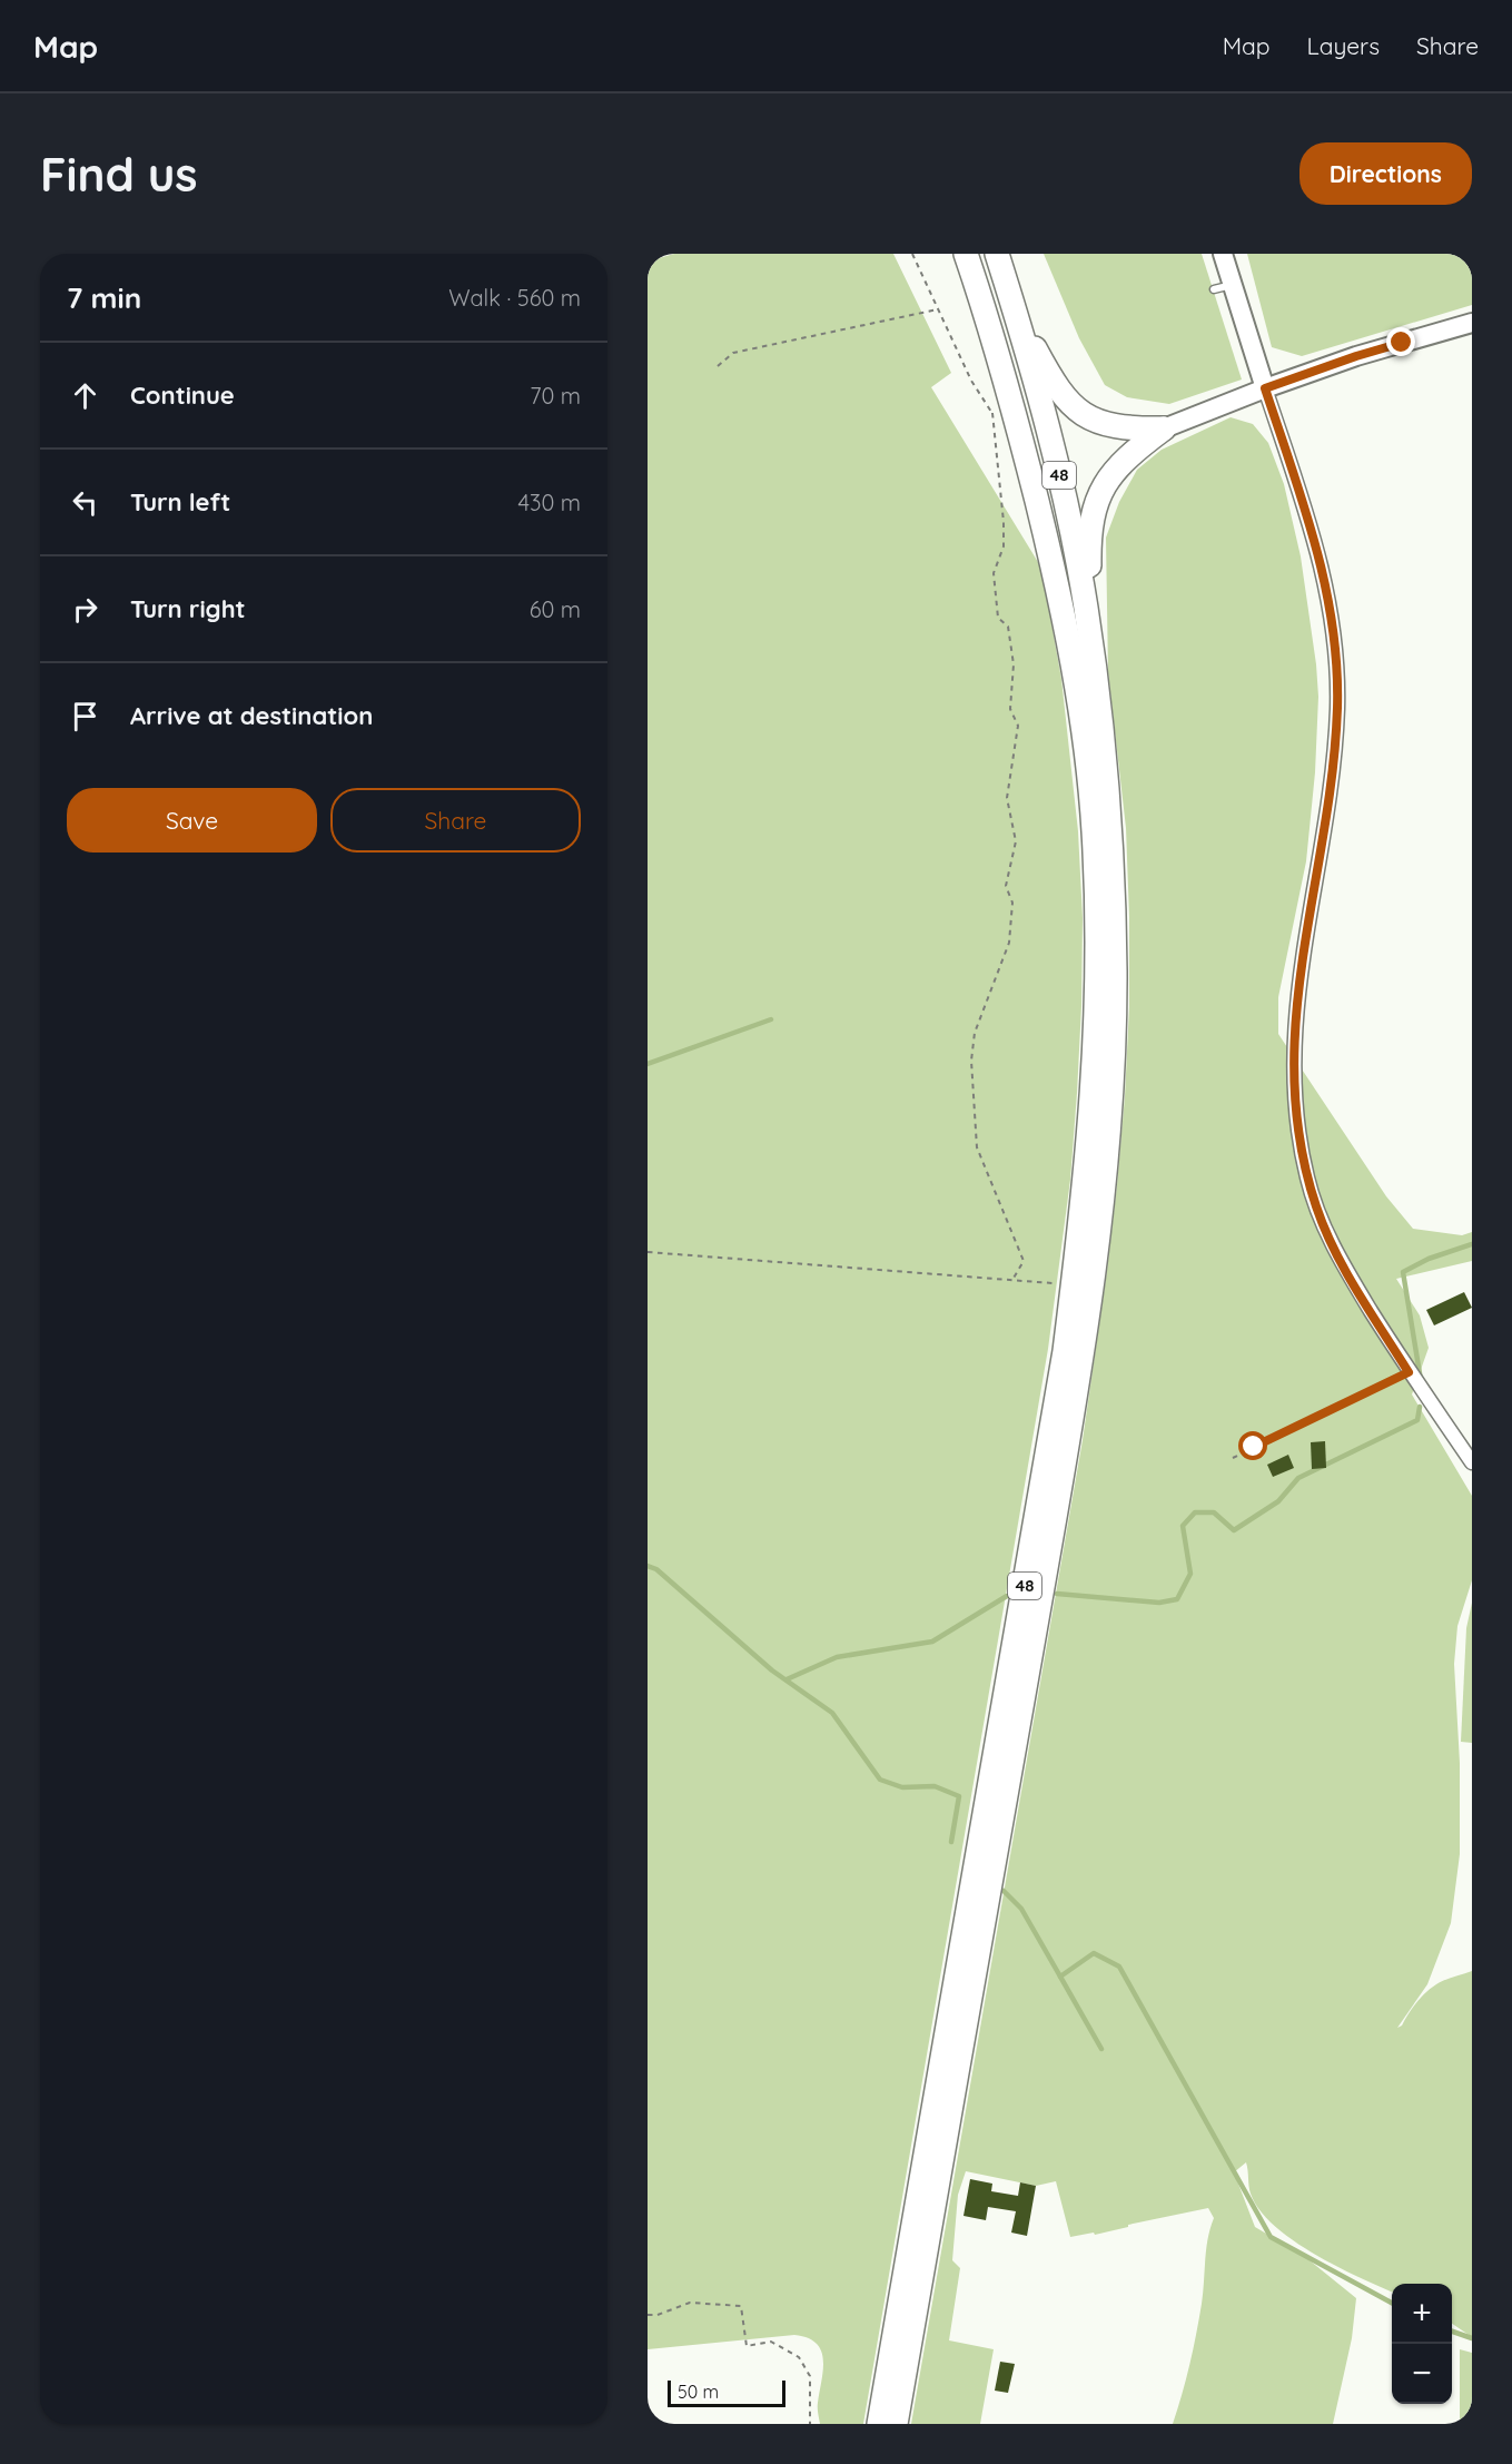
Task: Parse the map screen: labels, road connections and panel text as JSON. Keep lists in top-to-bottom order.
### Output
{
  "streets": {
    "highway": ["48"]
  },
  "scale_bar": "50 m",
  "page": {
    "header": "Map",
    "nav": ["Map", "Layers", "Share"],
    "buttons": [
      "Directions",
      ["Save", "Share"]
    ],
    "title": "Find us",
    "heading": ["7 min", "Walk · 560 m"],
    "list": [
      ["Continue", "70 m"],
      ["Turn left", "430 m"],
      ["Turn right", "60 m"],
      "Arrive at destination"
    ],
    "map_buttons": ["+", "−"],
    "scale": "50 m"
  }
}
